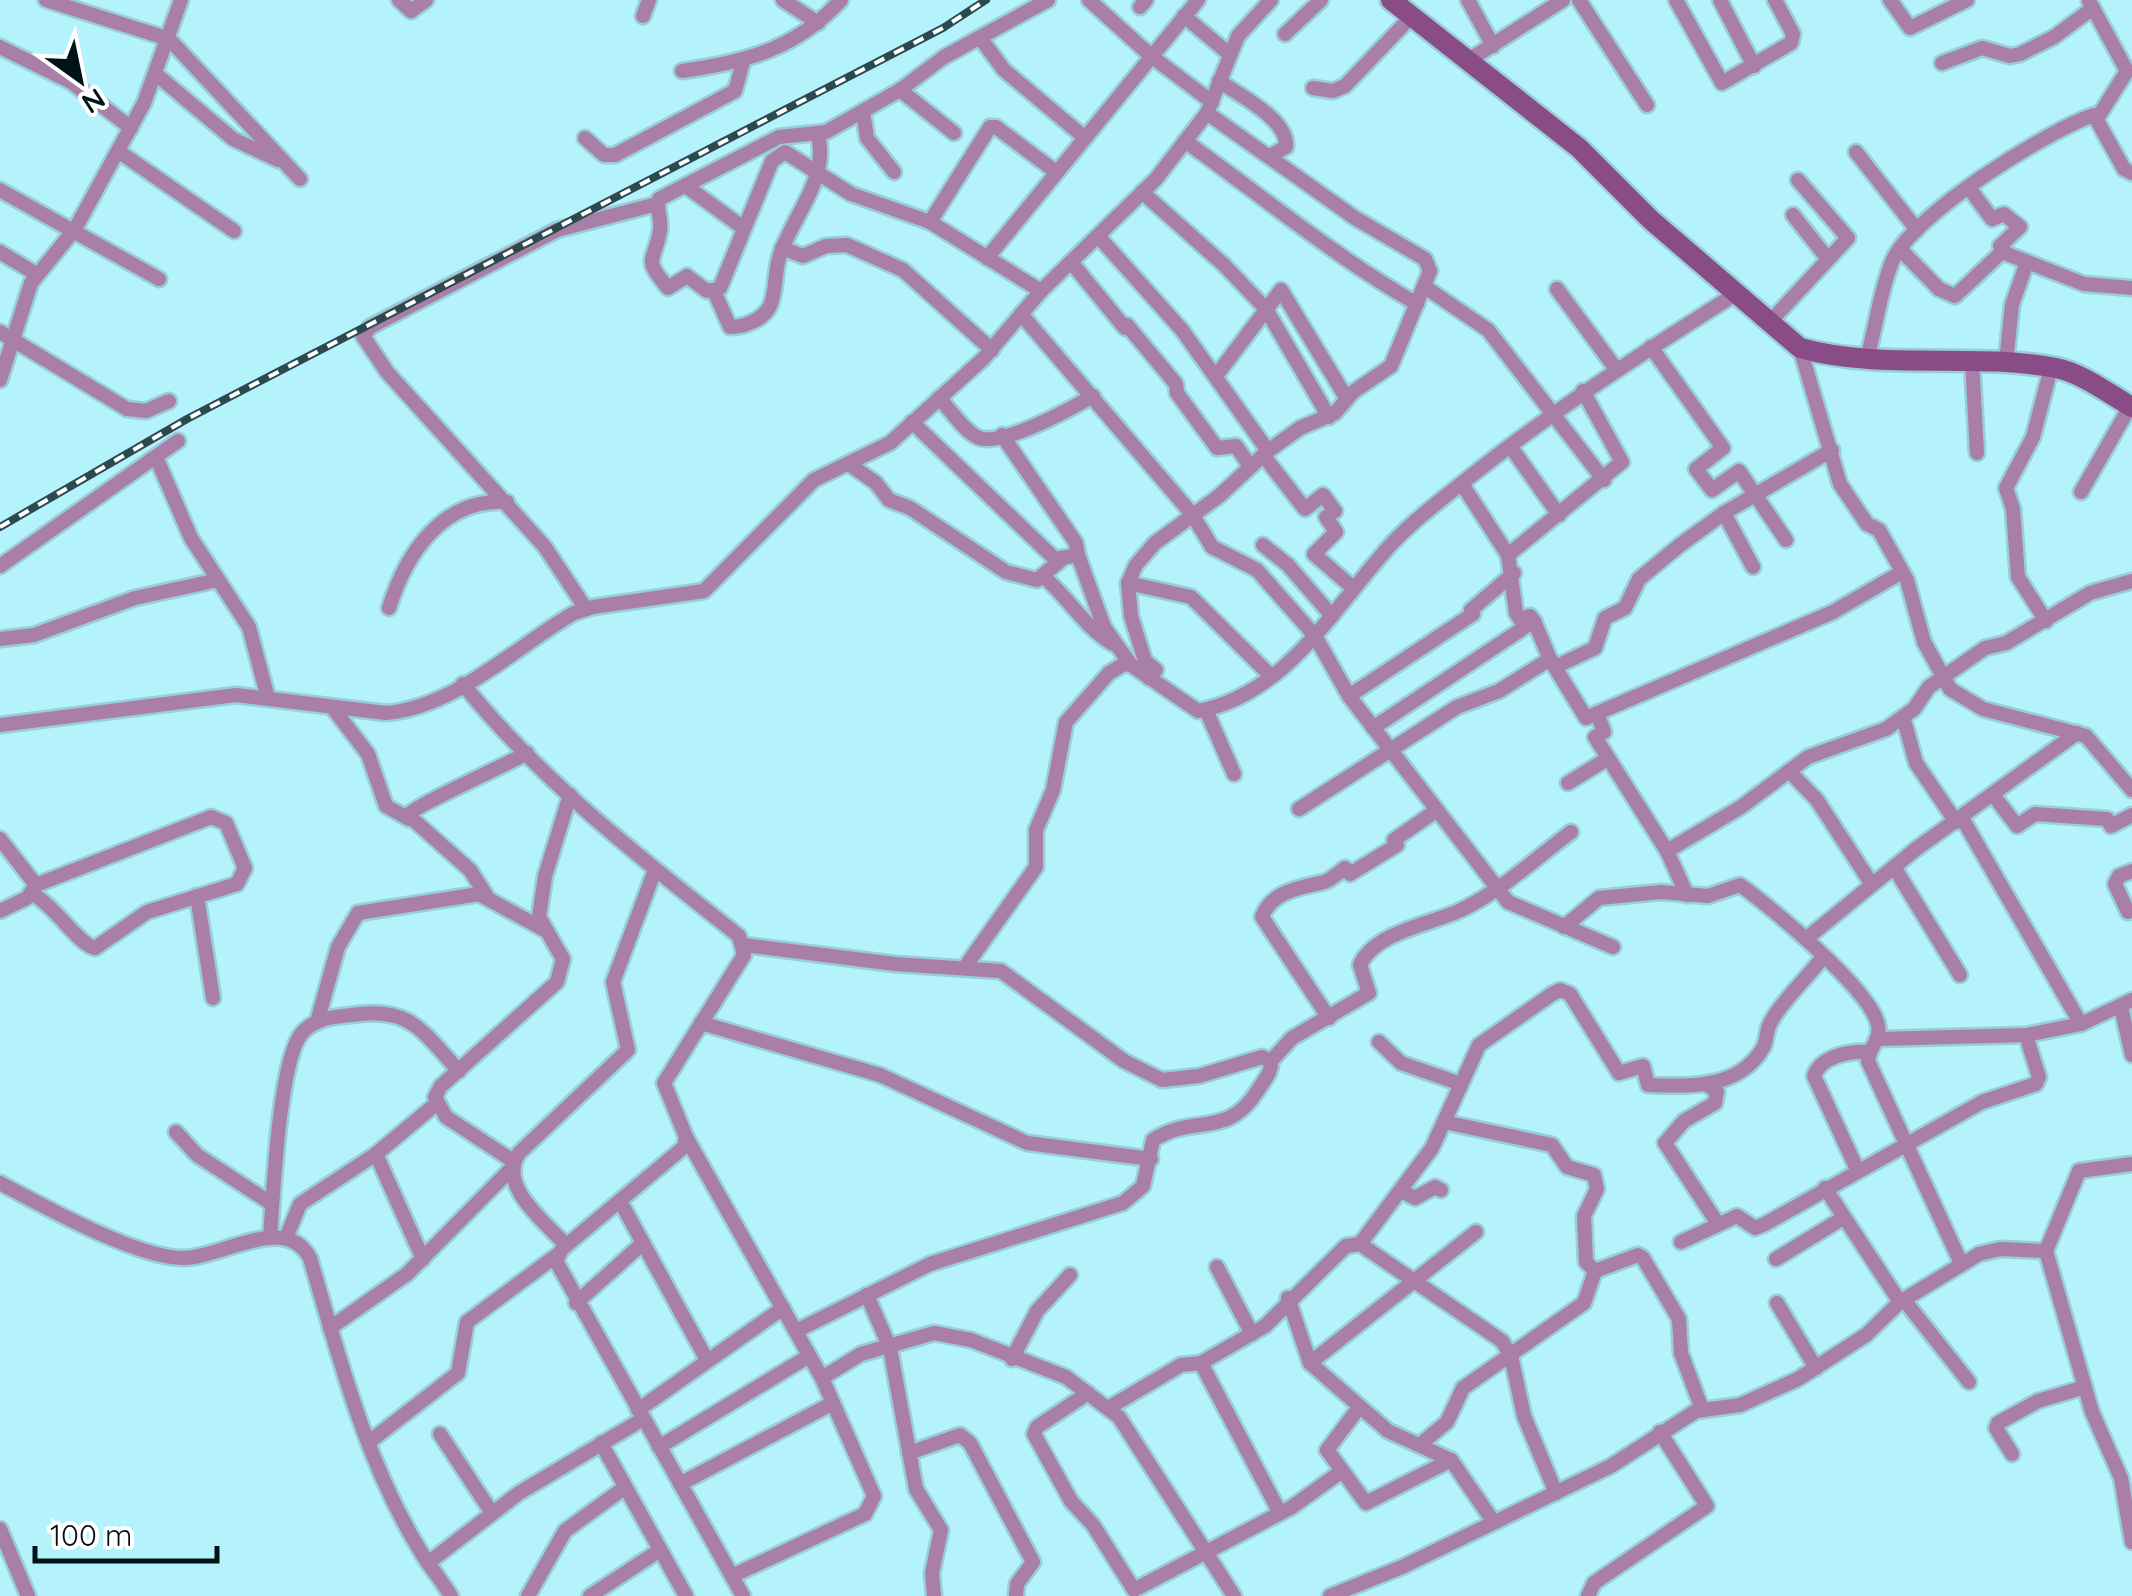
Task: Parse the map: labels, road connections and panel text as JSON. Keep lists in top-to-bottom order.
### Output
{
  "scale_bar": "100 m",
  "north": "bottom right"
}
